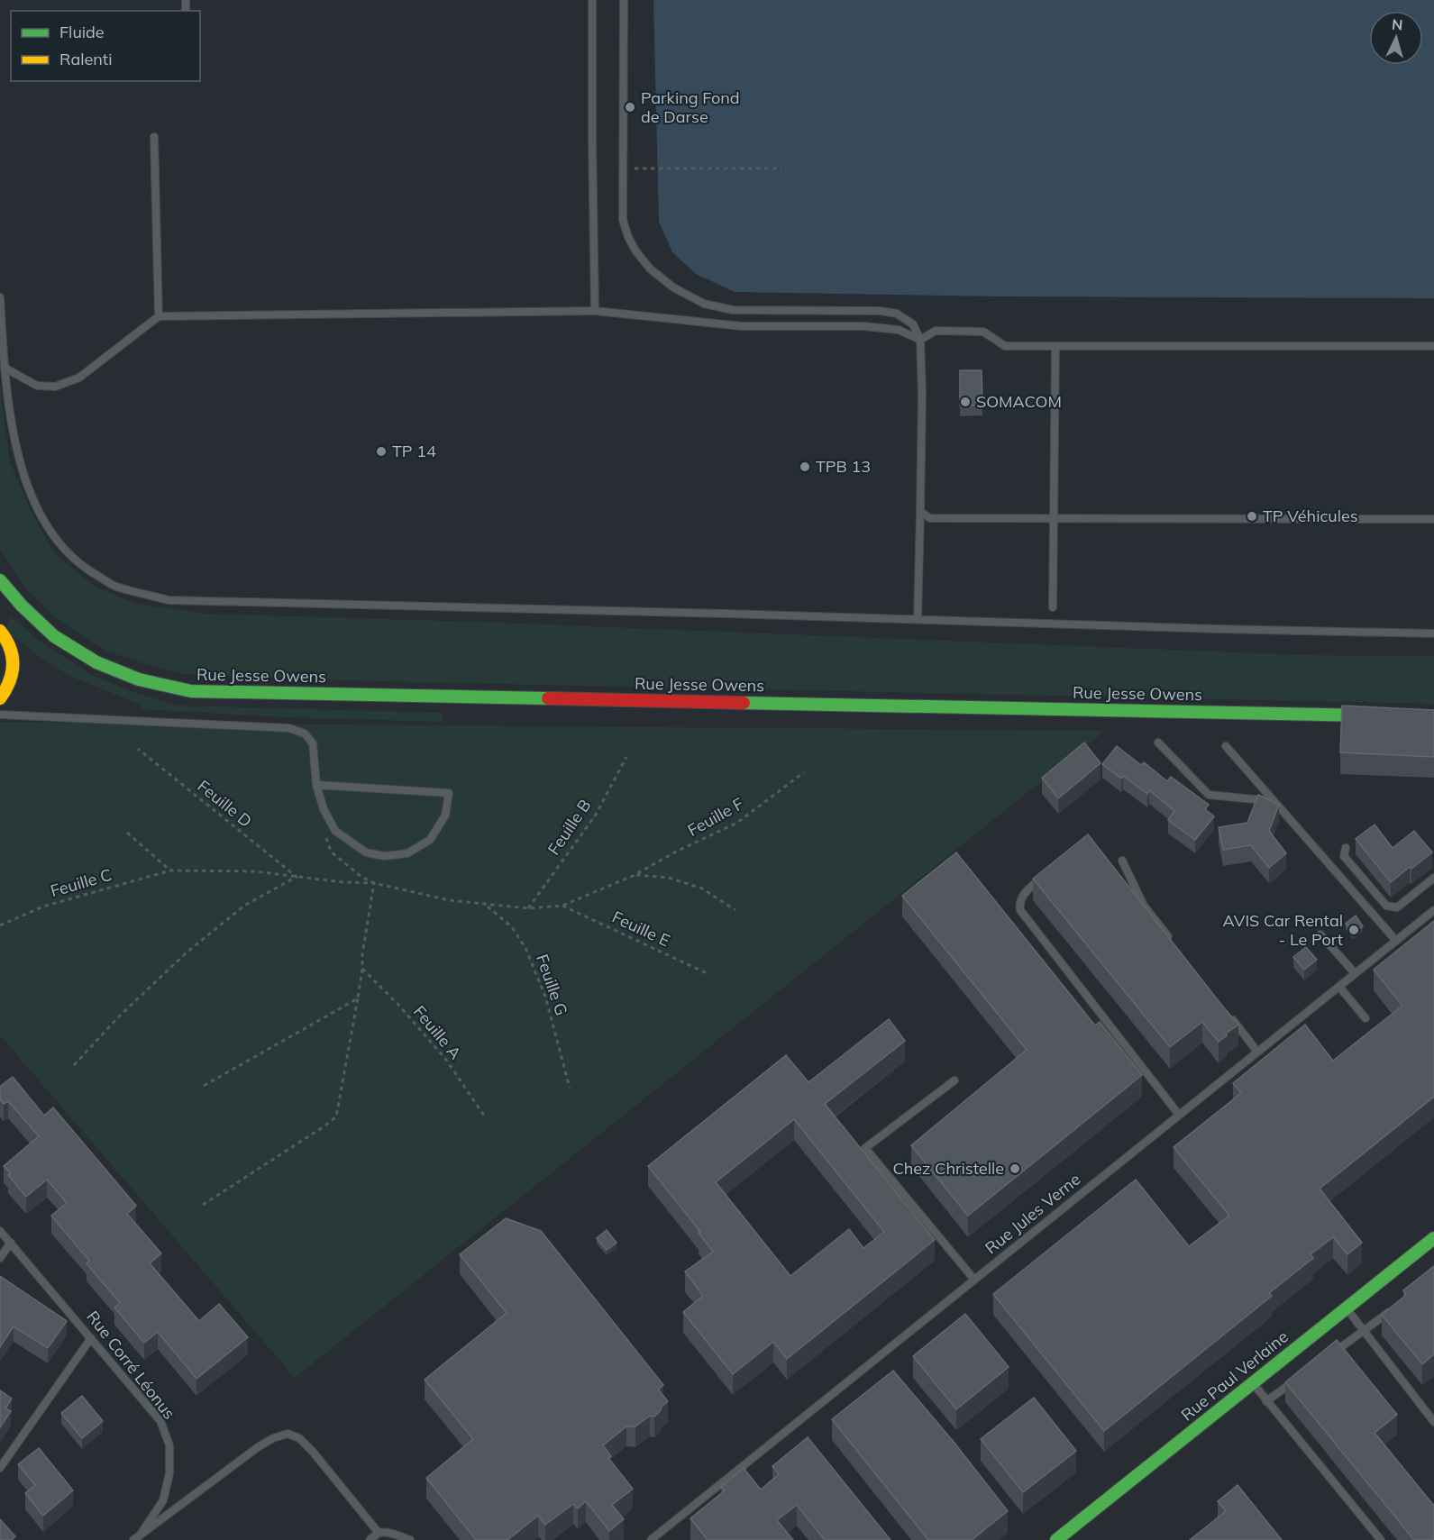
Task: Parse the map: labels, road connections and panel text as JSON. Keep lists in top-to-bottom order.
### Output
{
  "streets": {
    "main road": ["Rue Jesse Owens", "Rue Paul Verlaine"],
    "lane": ["Rue Jules Verne", "Rue Corré Léonus"],
    "path": [
      "Feuille D",
      "Feuille F",
      "Feuille B",
      "Feuille C",
      "Feuille E",
      "Feuille G",
      "Feuille A"
    ]
  },
  "crossings": [
    ["Feuille D", "Feuille C"],
    ["Feuille F", "Feuille E"]
  ],
  "places": [
    "Parking Fond de Darse",
    "SOMACOM",
    "TP 14",
    "TPB 13",
    "TP Véhicules",
    "AVIS Car Rental - Le Port",
    "Chez Christelle"
  ],
  "legend": ["Fluide", "Ralenti"],
  "north": "top"
}
